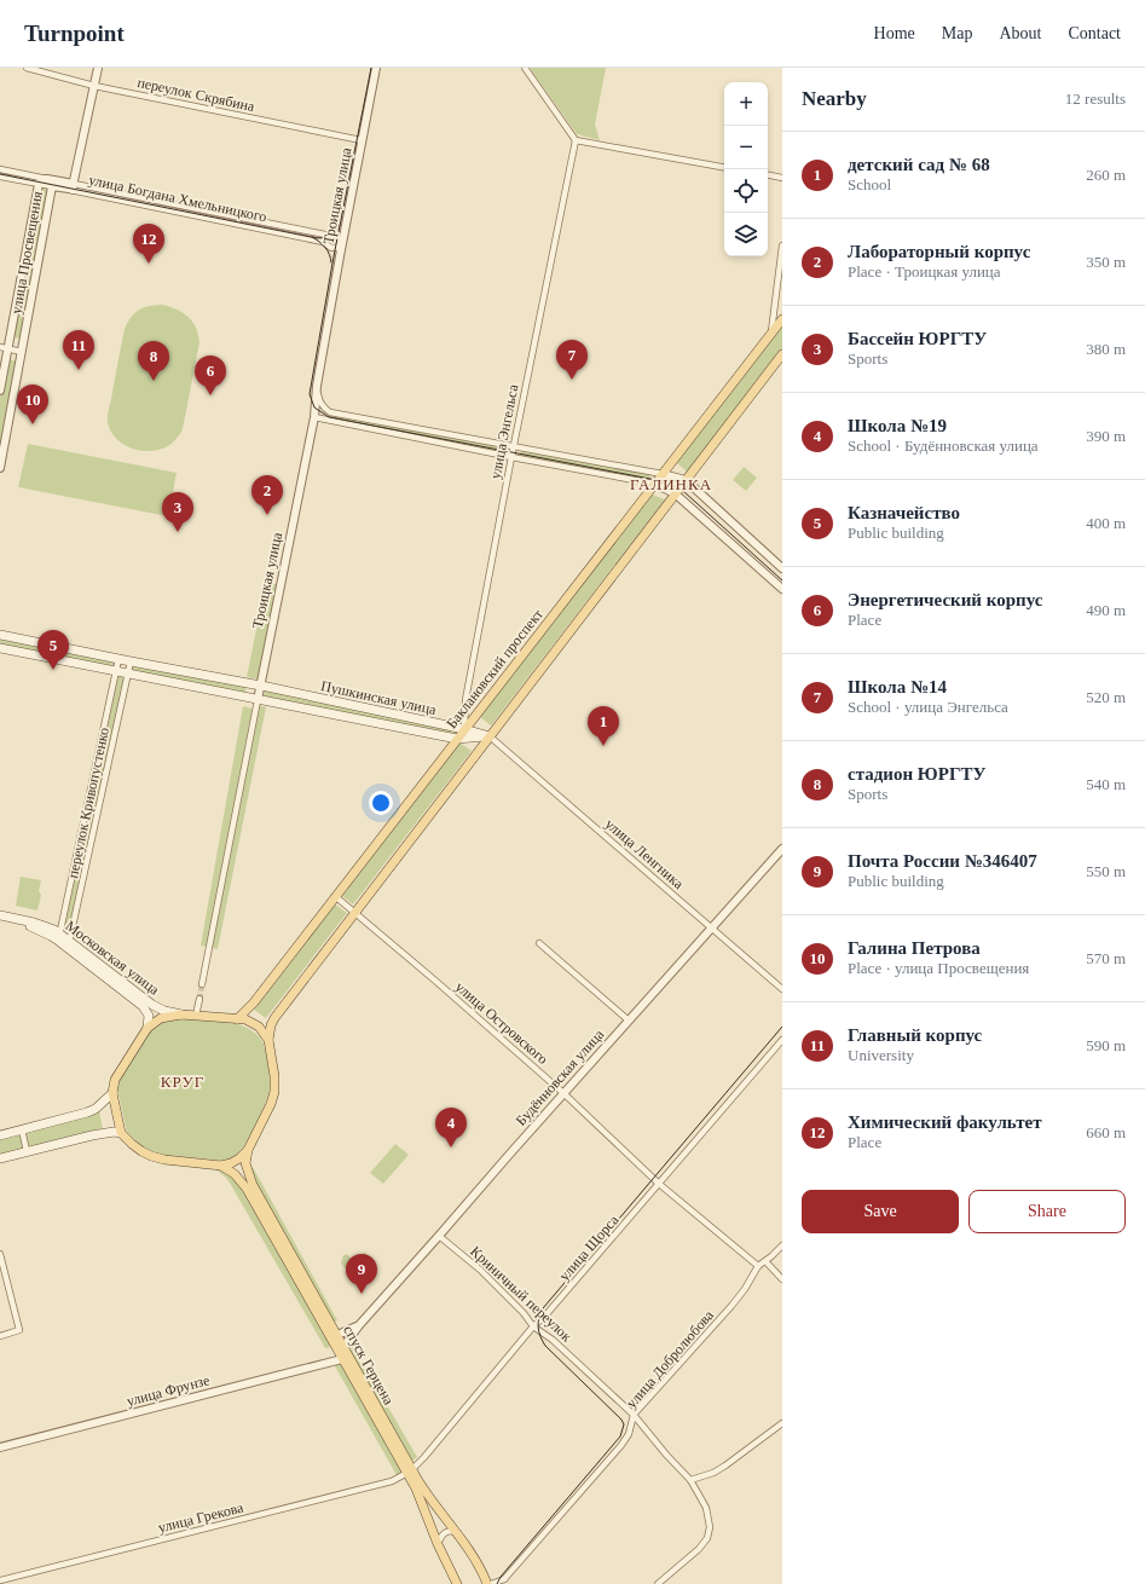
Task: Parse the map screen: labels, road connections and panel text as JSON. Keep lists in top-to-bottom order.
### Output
{
  "streets": {
    "main road": [
      "Баклановский проспект",
      "Пушкинская улица",
      "Московская улица",
      "спуск Герцена"
    ],
    "street": [
      "переулок Скрябина",
      "Троицкая улица",
      "улица Богдана Хмельницкого",
      "улица Просвещения",
      "улица Энгельса",
      "переулок Кривопустенко",
      "улица Ленгника",
      "улица Островского",
      "Будённовская улица",
      "улица Щорса",
      "Криничный переулок",
      "улица Добролюбова",
      "улица Фрунзе",
      "улица Грекова"
    ]
  },
  "crossings": [
    ["переулок Скрябина", "Троицкая улица"],
    ["Троицкая улица", "улица Богдана Хмельницкого"],
    ["Троицкая улица", "Пушкинская улица"],
    ["улица Богдана Хмельницкого", "улица Просвещения"],
    ["улица Энгельса", "Баклановский проспект"],
    ["улица Энгельса", "Пушкинская улица"],
    ["Баклановский проспект", "Пушкинская улица"],
    ["Баклановский проспект", "Московская улица"],
    ["Баклановский проспект", "улица Островского"],
    ["Баклановский проспект", "спуск Герцена"],
    ["Пушкинская улица", "переулок Кривопустенко"],
    ["Пушкинская улица", "улица Ленгника"],
    ["переулок Кривопустенко", "Московская улица"],
    ["улица Ленгника", "Будённовская улица"],
    ["Московская улица", "спуск Герцена"],
    ["улица Островского", "Будённовская улица"],
    ["улица Островского", "улица Щорса"],
    ["улица Островского", "улица Добролюбова"],
    ["Будённовская улица", "Криничный переулок"],
    ["Будённовская улица", "спуск Герцена"],
    ["улица Щорса", "Криничный переулок"],
    ["улица Щорса", "спуск Герцена"],
    ["улица Щорса", "улица Грекова"],
    ["Криничный переулок", "улица Добролюбова"],
    ["спуск Герцена", "улица Фрунзе"],
    ["спуск Герцена", "улица Грекова"]
  ],
  "districts": ["ГАЛИНКА", "КРУГ"],
  "page": {
    "header": "Turnpoint",
    "nav": [
      "Home",
      "Map",
      "About",
      "Contact"
    ],
    "heading": ["Nearby", "12 results"],
    "map_buttons": ["+", "−"],
    "list": [
      {
        "mark": "1",
        "name": "детский сад № 68",
        "note": "School",
        "value": "260 m"
      },
      {
        "mark": "2",
        "name": "Лабораторный корпус",
        "note": "Place · Троицкая улица",
        "value": "350 m"
      },
      {
        "mark": "3",
        "name": "Бассейн ЮРГТУ",
        "note": "Sports",
        "value": "380 m"
      },
      {
        "mark": "4",
        "name": "Школа №19",
        "note": "School · Будённовская улица",
        "value": "390 m"
      },
      {
        "mark": "5",
        "name": "Казначейство",
        "note": "Public building",
        "value": "400 m"
      },
      {
        "mark": "6",
        "name": "Энергетический корпус",
        "note": "Place",
        "value": "490 m"
      },
      {
        "mark": "7",
        "name": "Школа №14",
        "note": "School · улица Энгельса",
        "value": "520 m"
      },
      {
        "mark": "8",
        "name": "стадион ЮРГТУ",
        "note": "Sports",
        "value": "540 m"
      },
      {
        "mark": "9",
        "name": "Почта России №346407",
        "note": "Public building",
        "value": "550 m"
      },
      {
        "mark": "10",
        "name": "Галина Петрова",
        "note": "Place · улица Просвещения",
        "value": "570 m"
      },
      {
        "mark": "11",
        "name": "Главный корпус",
        "note": "University",
        "value": "590 m"
      },
      {
        "mark": "12",
        "name": "Химический факультет",
        "note": "Place",
        "value": "660 m"
      }
    ],
    "pins": [
      "12",
      "11",
      "7",
      "8",
      "6",
      "10",
      "2",
      "3",
      "5",
      "1",
      "4",
      "9"
    ],
    "buttons": ["Save", "Share"]
  }
}
